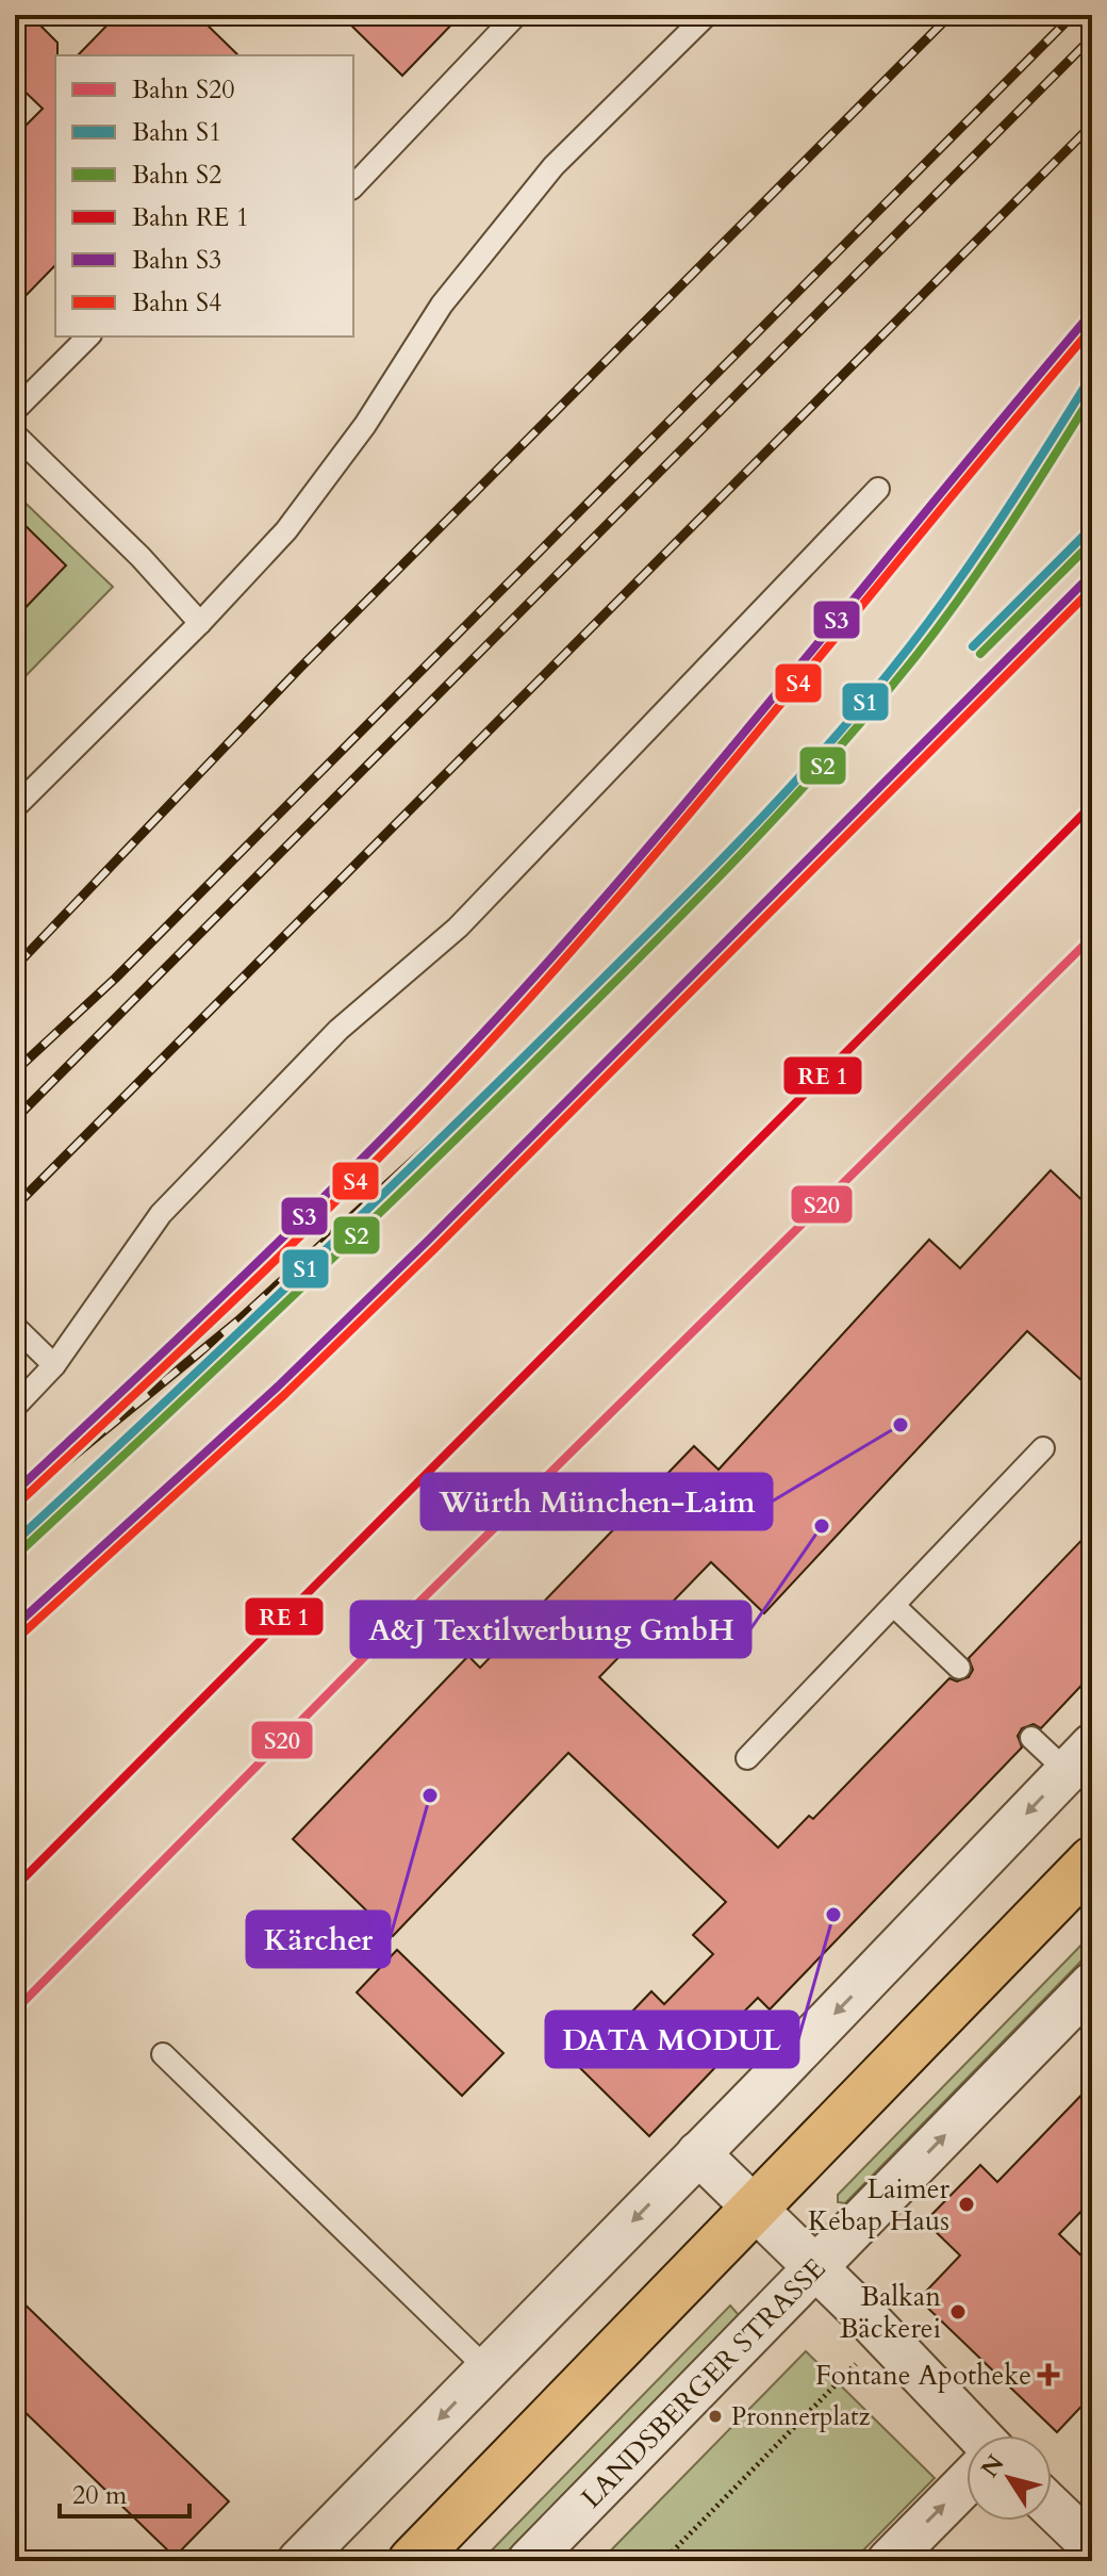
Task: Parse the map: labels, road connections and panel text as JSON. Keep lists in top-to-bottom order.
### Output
{
  "streets": {
    "street": ["LANDSBERGER STRASSE"]
  },
  "places": {
    "other": [
      "Würth München-Laim",
      "A&J Textilwerbung GmbH",
      "Kärcher",
      "DATA MODUL",
      "Laimer Kebap Haus",
      "Balkan Bäckerei",
      "Pronnerplatz"
    ],
    "health": ["Fontane Apotheke"]
  },
  "lines": [
    "rail line S3",
    "rail line S4",
    "rail line S1",
    "rail line S2",
    "rail line S20"
  ],
  "legend": [
    "Bahn S20",
    "Bahn S1",
    "Bahn S2",
    "Bahn RE 1",
    "Bahn S3",
    "Bahn S4"
  ],
  "scale_bar": "20 m",
  "north": "top left"
}
